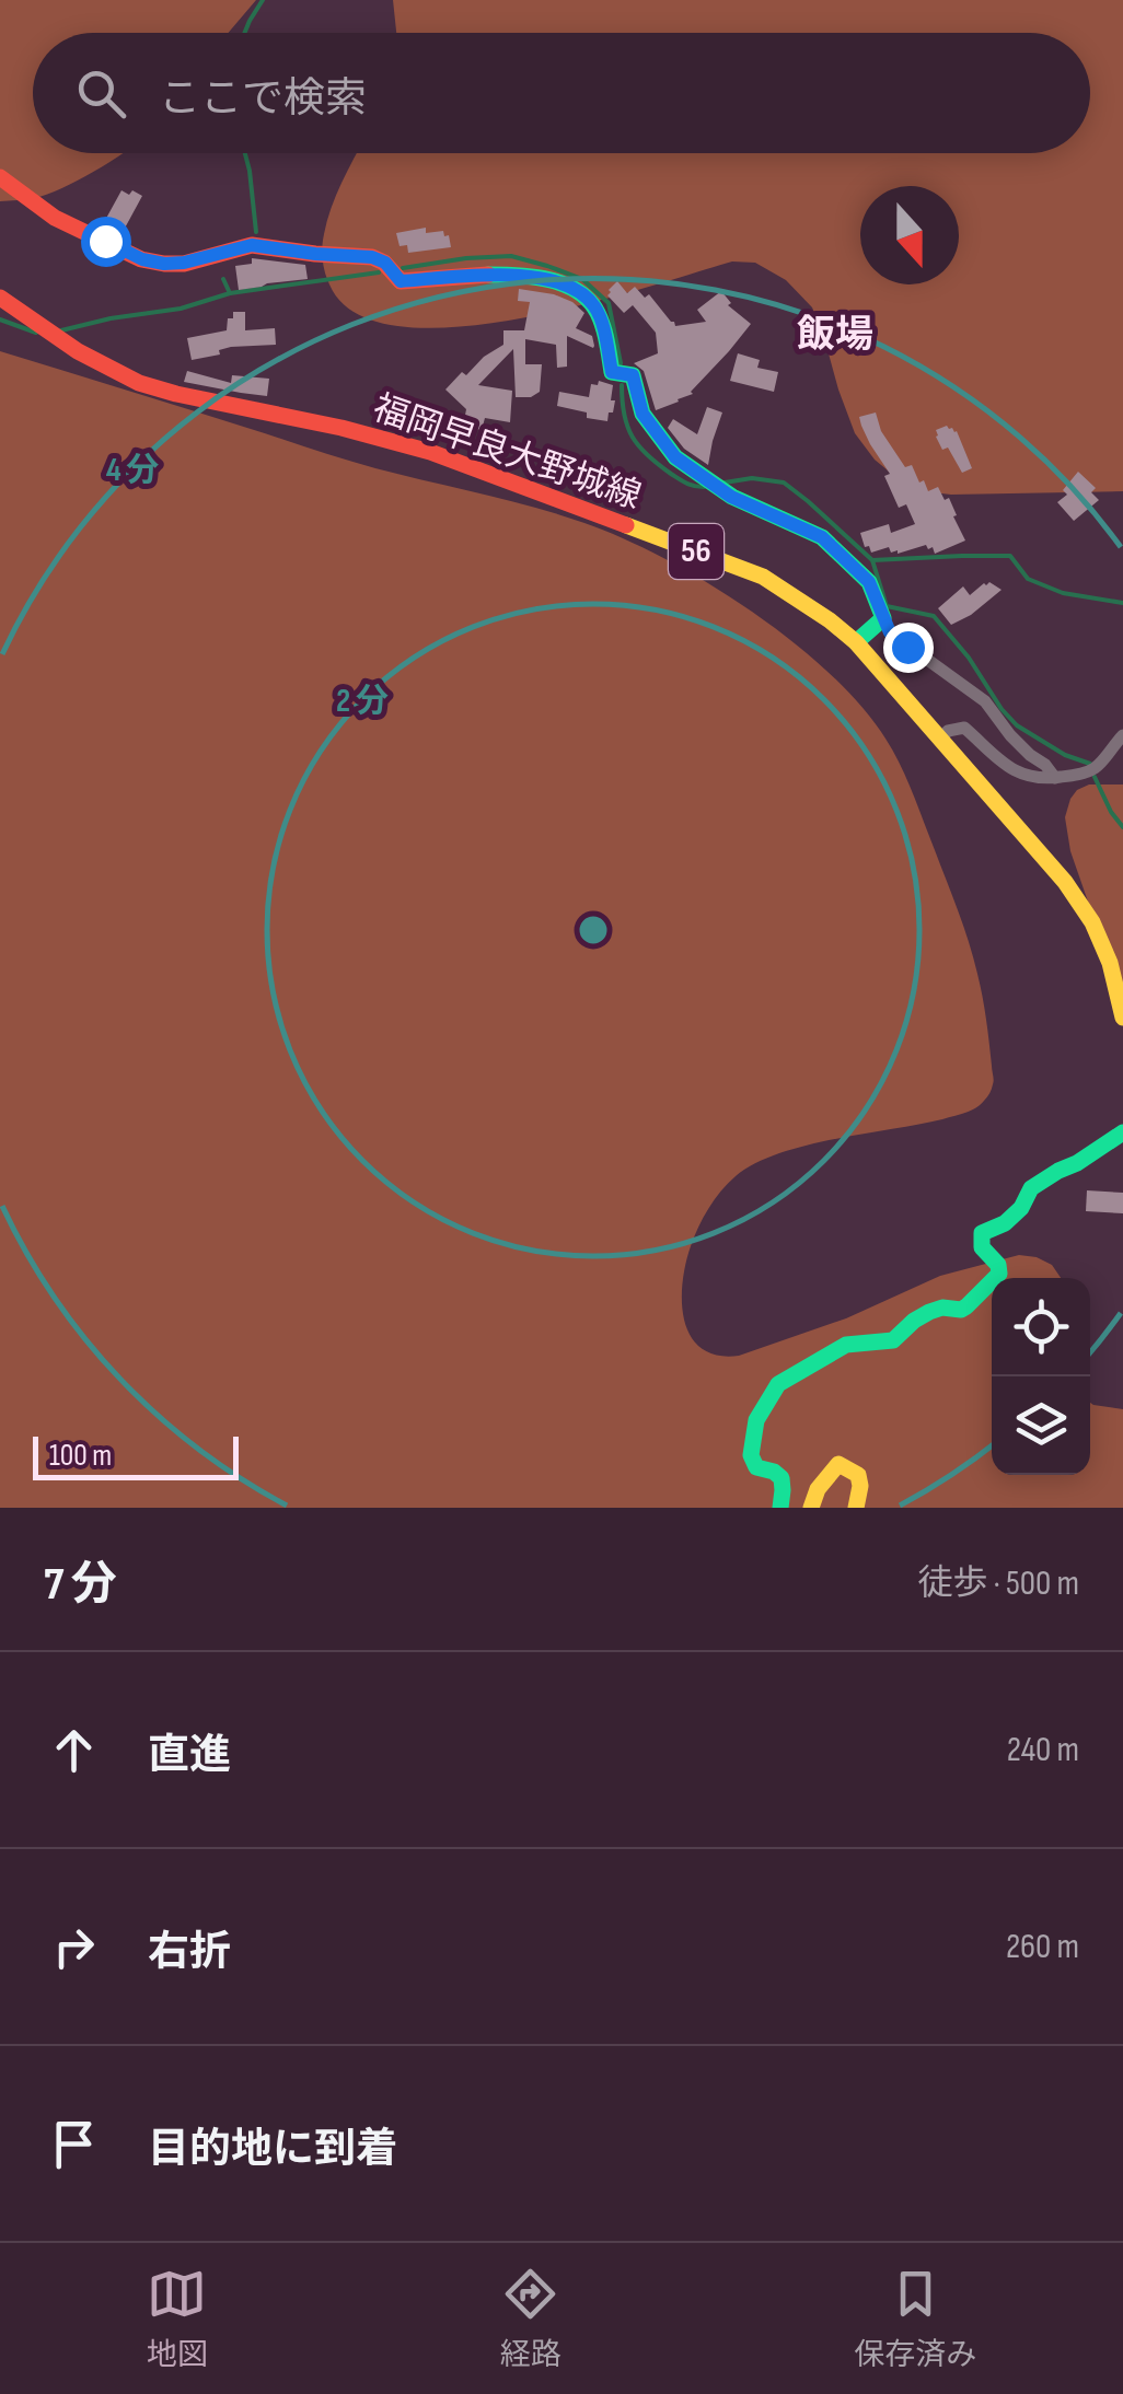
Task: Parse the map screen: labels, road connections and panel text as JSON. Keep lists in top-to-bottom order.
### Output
{
  "streets": {
    "main road": ["福岡早良大野城線", "56"]
  },
  "districts": ["飯場"],
  "scale_bar": "100 m",
  "north": "bottom",
  "page": {
    "search": "ここで検索",
    "scale": "100 m",
    "heading": ["7 分", "徒歩 · 500 m"],
    "list": [
      ["直進", "240 m"],
      ["右折", "260 m"],
      "目的地に到着"
    ],
    "nav": ["地図", "経路", "保存済み"]
  },
  "rings": ["4 分", "2 分"]
}
